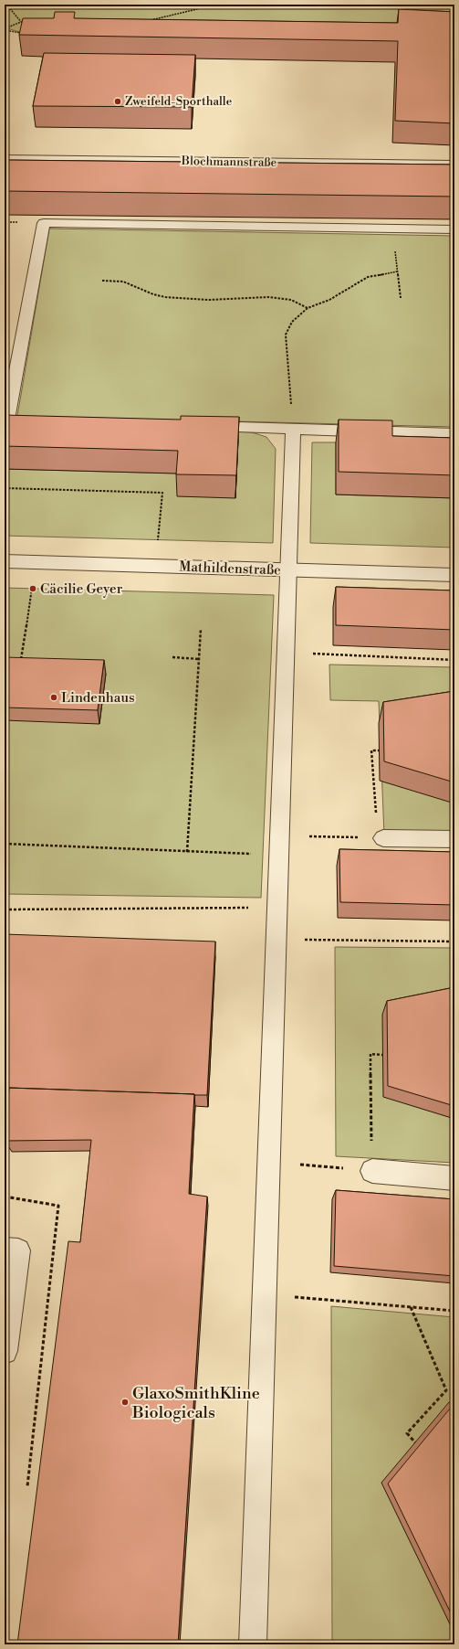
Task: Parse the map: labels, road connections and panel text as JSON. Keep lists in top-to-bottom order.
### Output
{
  "streets": {
    "street": ["Blochmannstraße", "Mathildenstraße"]
  },
  "places": [
    "Zweifeld-Sporthalle",
    "Cäcilie Geyer",
    "Lindenhaus",
    "GlaxoSmithKline Biologicals"
  ]
}
